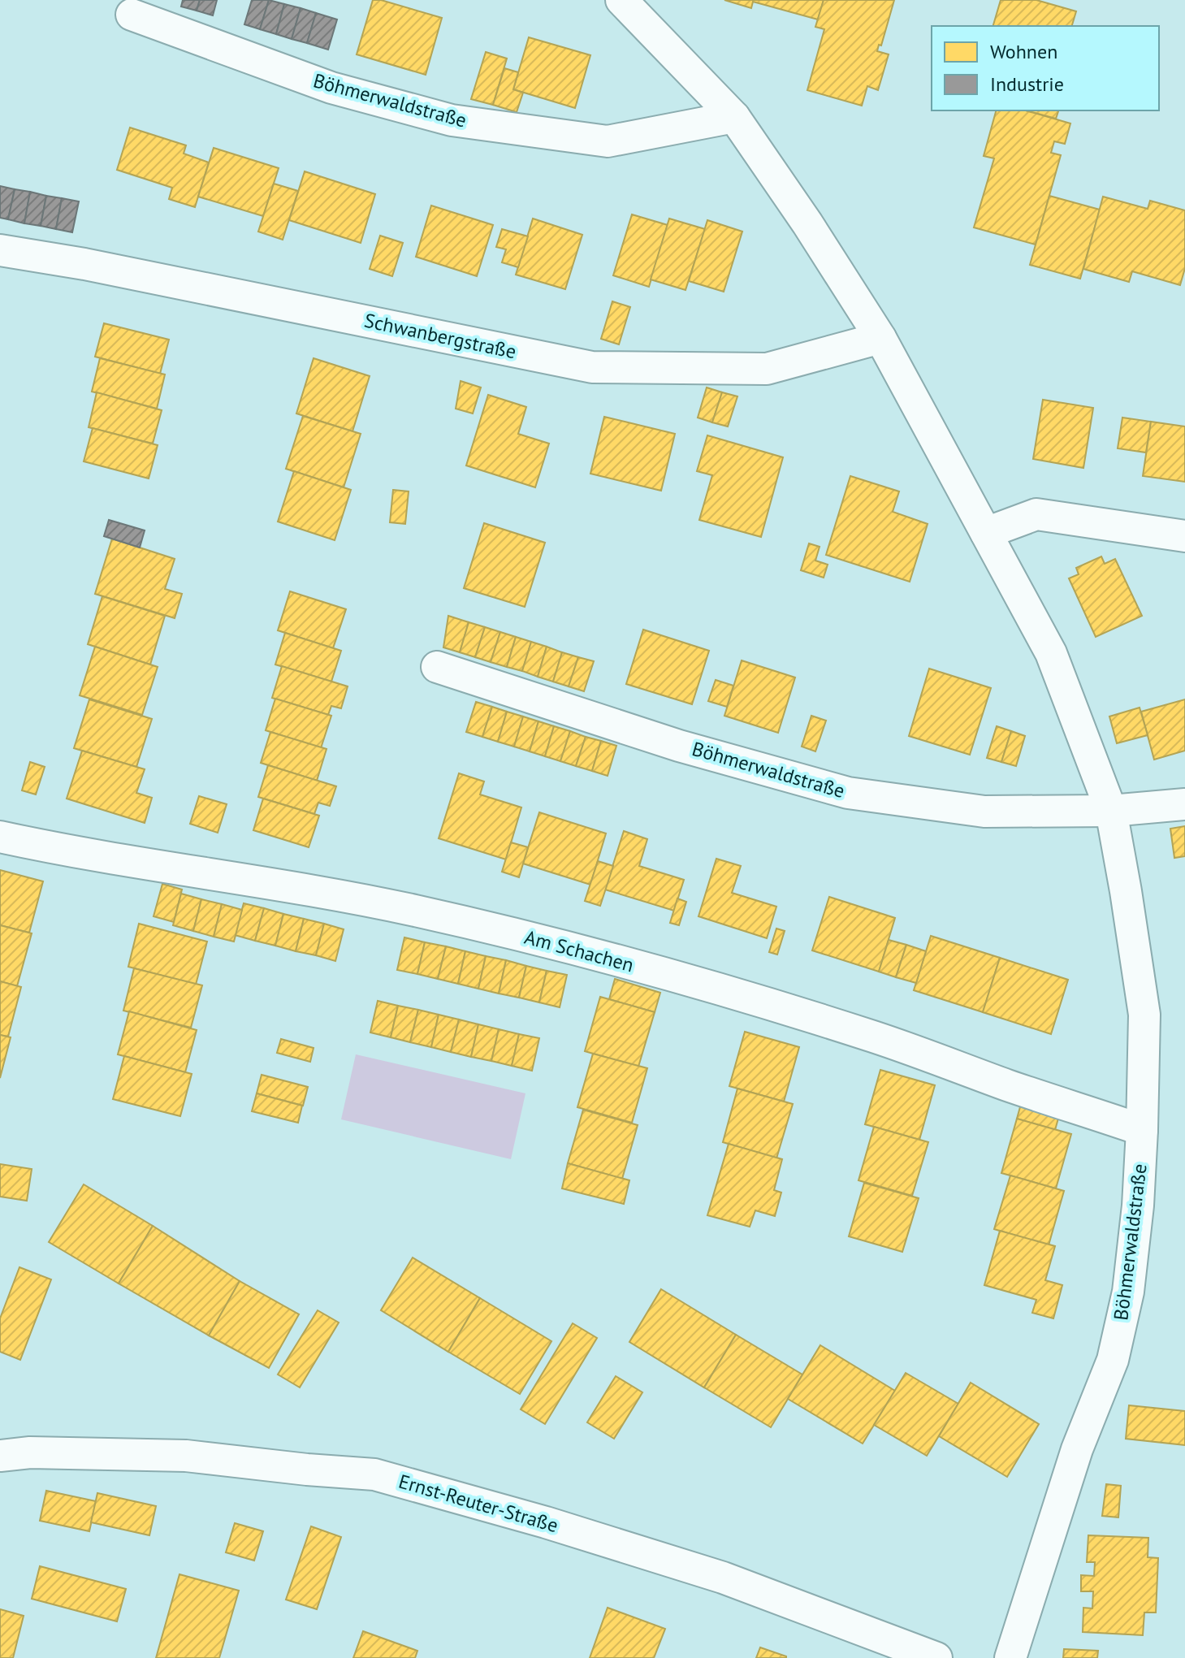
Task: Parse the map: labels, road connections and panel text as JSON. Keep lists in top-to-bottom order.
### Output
{
  "streets": {
    "street": [
      "Böhmerwaldstraße",
      "Schwanbergstraße",
      "Am Schachen",
      "Ernst-Reuter-Straße"
    ]
  },
  "crossings": [
    ["Böhmerwaldstraße", "Schwanbergstraße"],
    ["Böhmerwaldstraße", "Am Schachen"]
  ],
  "legend": ["Wohnen", "Industrie"]
}
